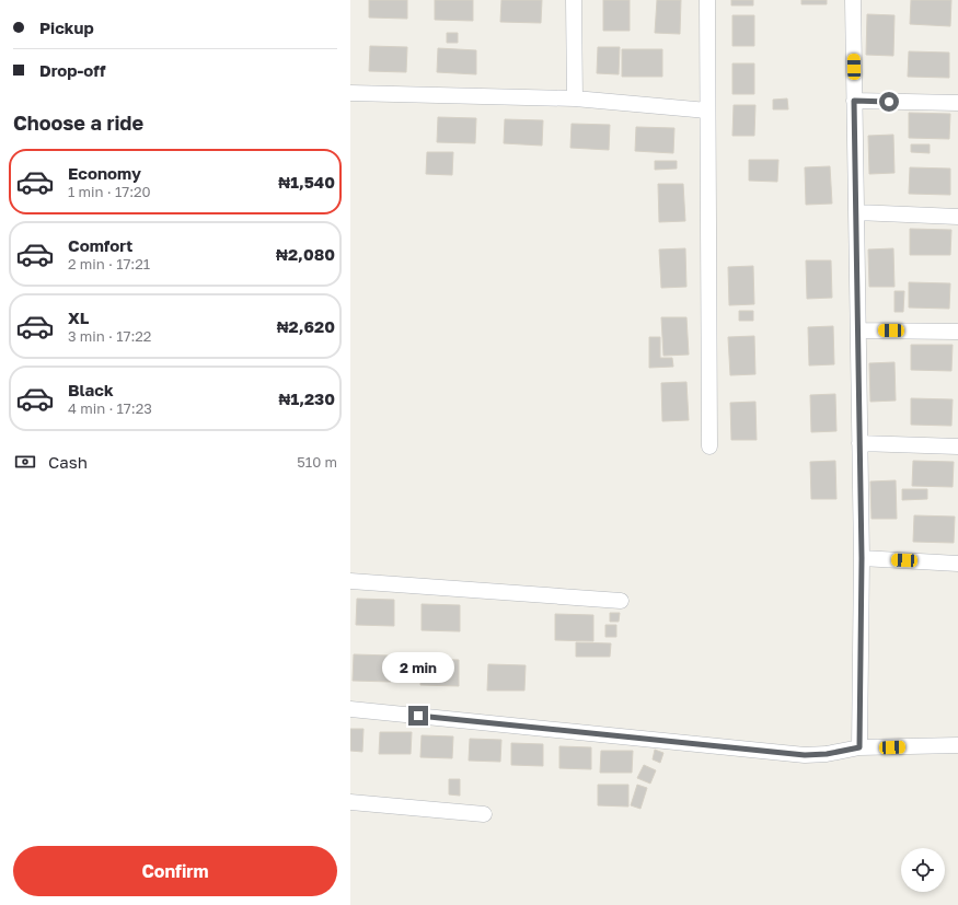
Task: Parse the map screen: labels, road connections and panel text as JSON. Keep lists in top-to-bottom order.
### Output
{
  "page": {
    "banner": ["Pickup", "Drop-off"],
    "heading": "Choose a ride",
    "list": [
      {
        "name": "Economy",
        "note": "1 min · 17:20",
        "value": "₦1,540"
      },
      {
        "name": "Comfort",
        "note": "2 min · 17:21",
        "value": "₦2,080"
      },
      {
        "name": "XL",
        "note": "3 min · 17:22",
        "value": "₦2,620"
      },
      {
        "name": "Black",
        "note": "4 min · 17:23",
        "value": "₦1,230"
      }
    ],
    "pay": ["Cash", "510 m"],
    "bubble": "2 min",
    "buttons": "Confirm"
  }
}
